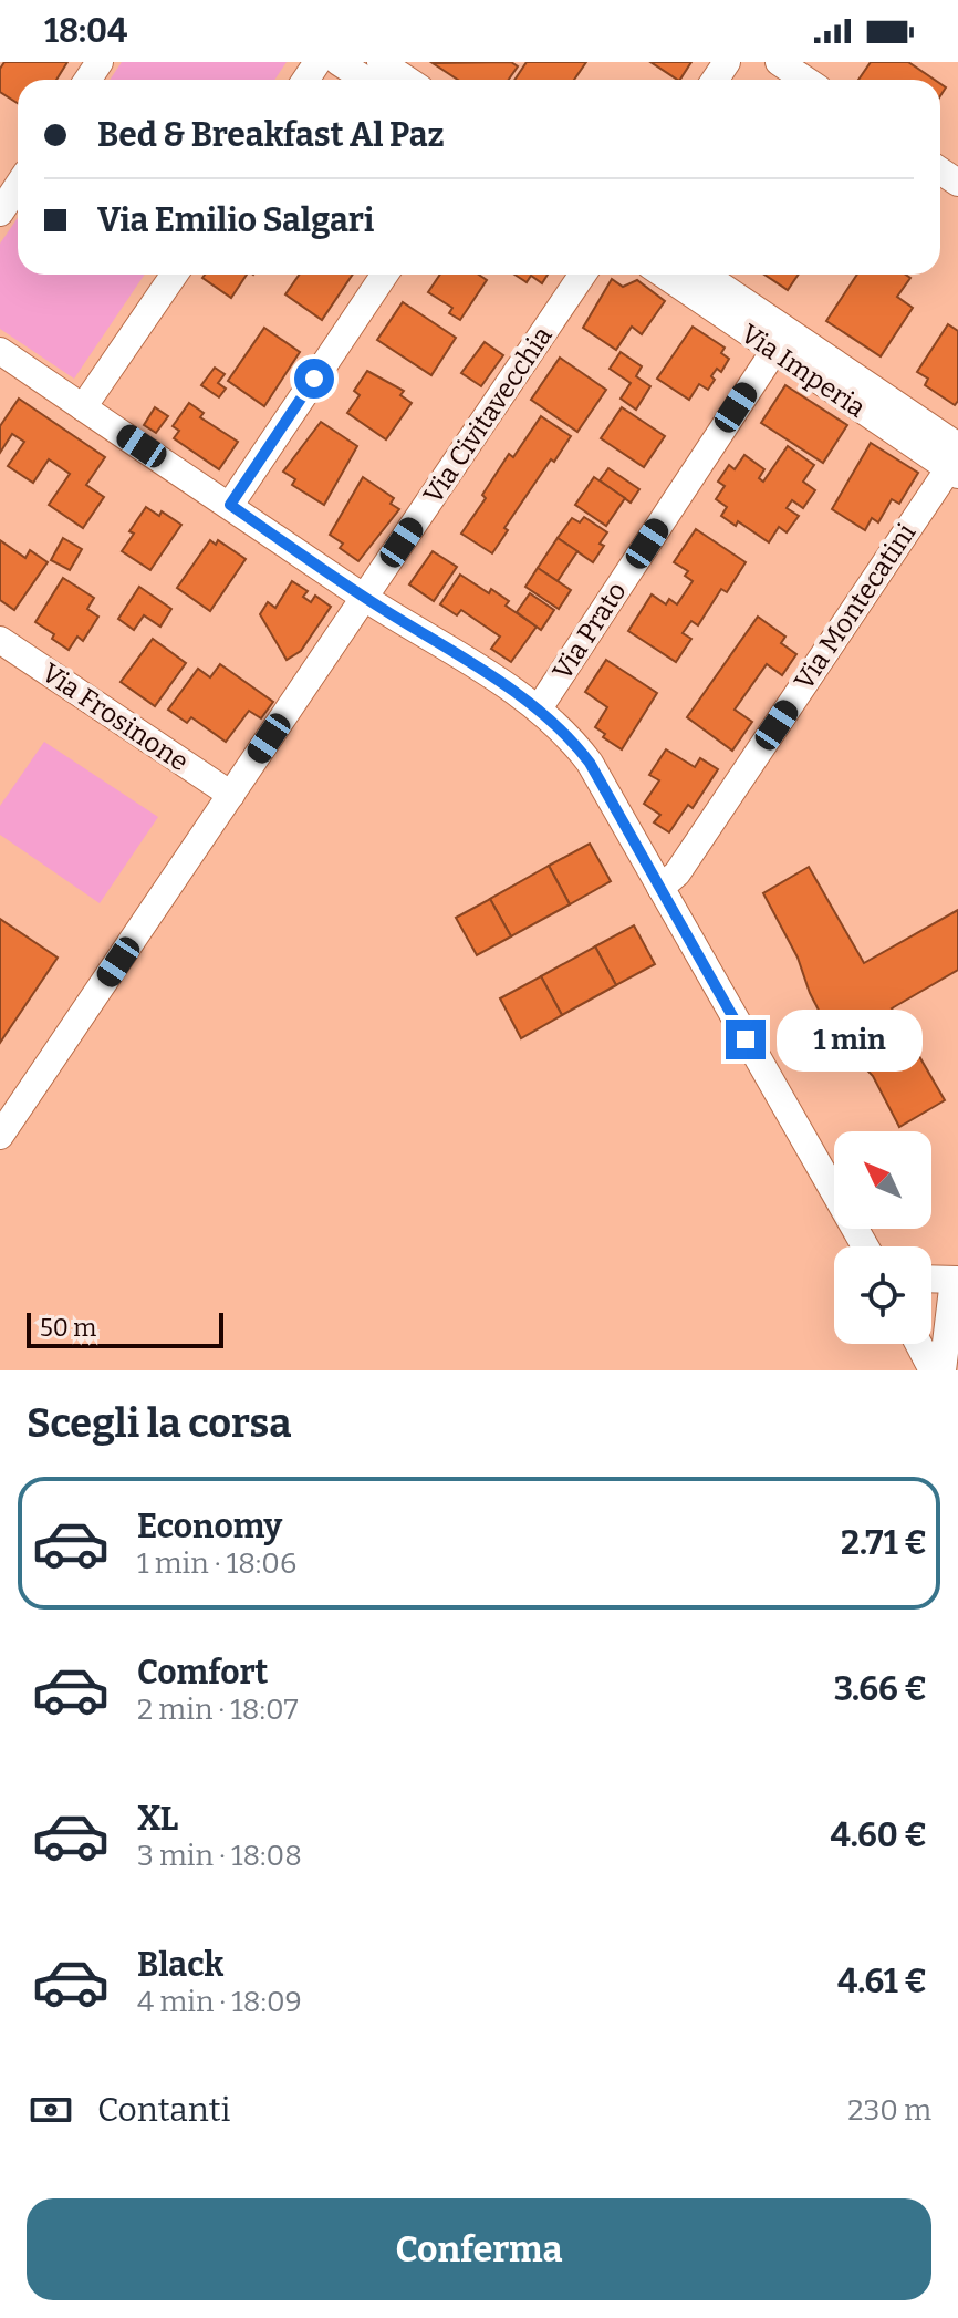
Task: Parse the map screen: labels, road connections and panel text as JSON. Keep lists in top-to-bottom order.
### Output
{
  "streets": {
    "street": [
      "Via Imperia",
      "Via Civitavecchia",
      "Via Montecatini",
      "Via Prato",
      "Via Frosinone"
    ]
  },
  "crossings": [
    ["Via Imperia", "Via Montecatini"],
    ["Via Imperia", "Via Prato"],
    ["Via Civitavecchia", "Via Frosinone"]
  ],
  "scale_bar": "50 m",
  "north": "top left",
  "page": {
    "status": "18:04",
    "banner": ["Bed & Breakfast Al Paz", "Via Emilio Salgari"],
    "bubble": "1 min",
    "scale": "50 m",
    "heading": "Scegli la corsa",
    "list": [
      {
        "name": "Economy",
        "note": "1 min · 18:06",
        "value": "2.71 €"
      },
      {
        "name": "Comfort",
        "note": "2 min · 18:07",
        "value": "3.66 €"
      },
      {
        "name": "XL",
        "note": "3 min · 18:08",
        "value": "4.60 €"
      },
      {
        "name": "Black",
        "note": "4 min · 18:09",
        "value": "4.61 €"
      }
    ],
    "pay": ["Contanti", "230 m"],
    "buttons": "Conferma"
  }
}
